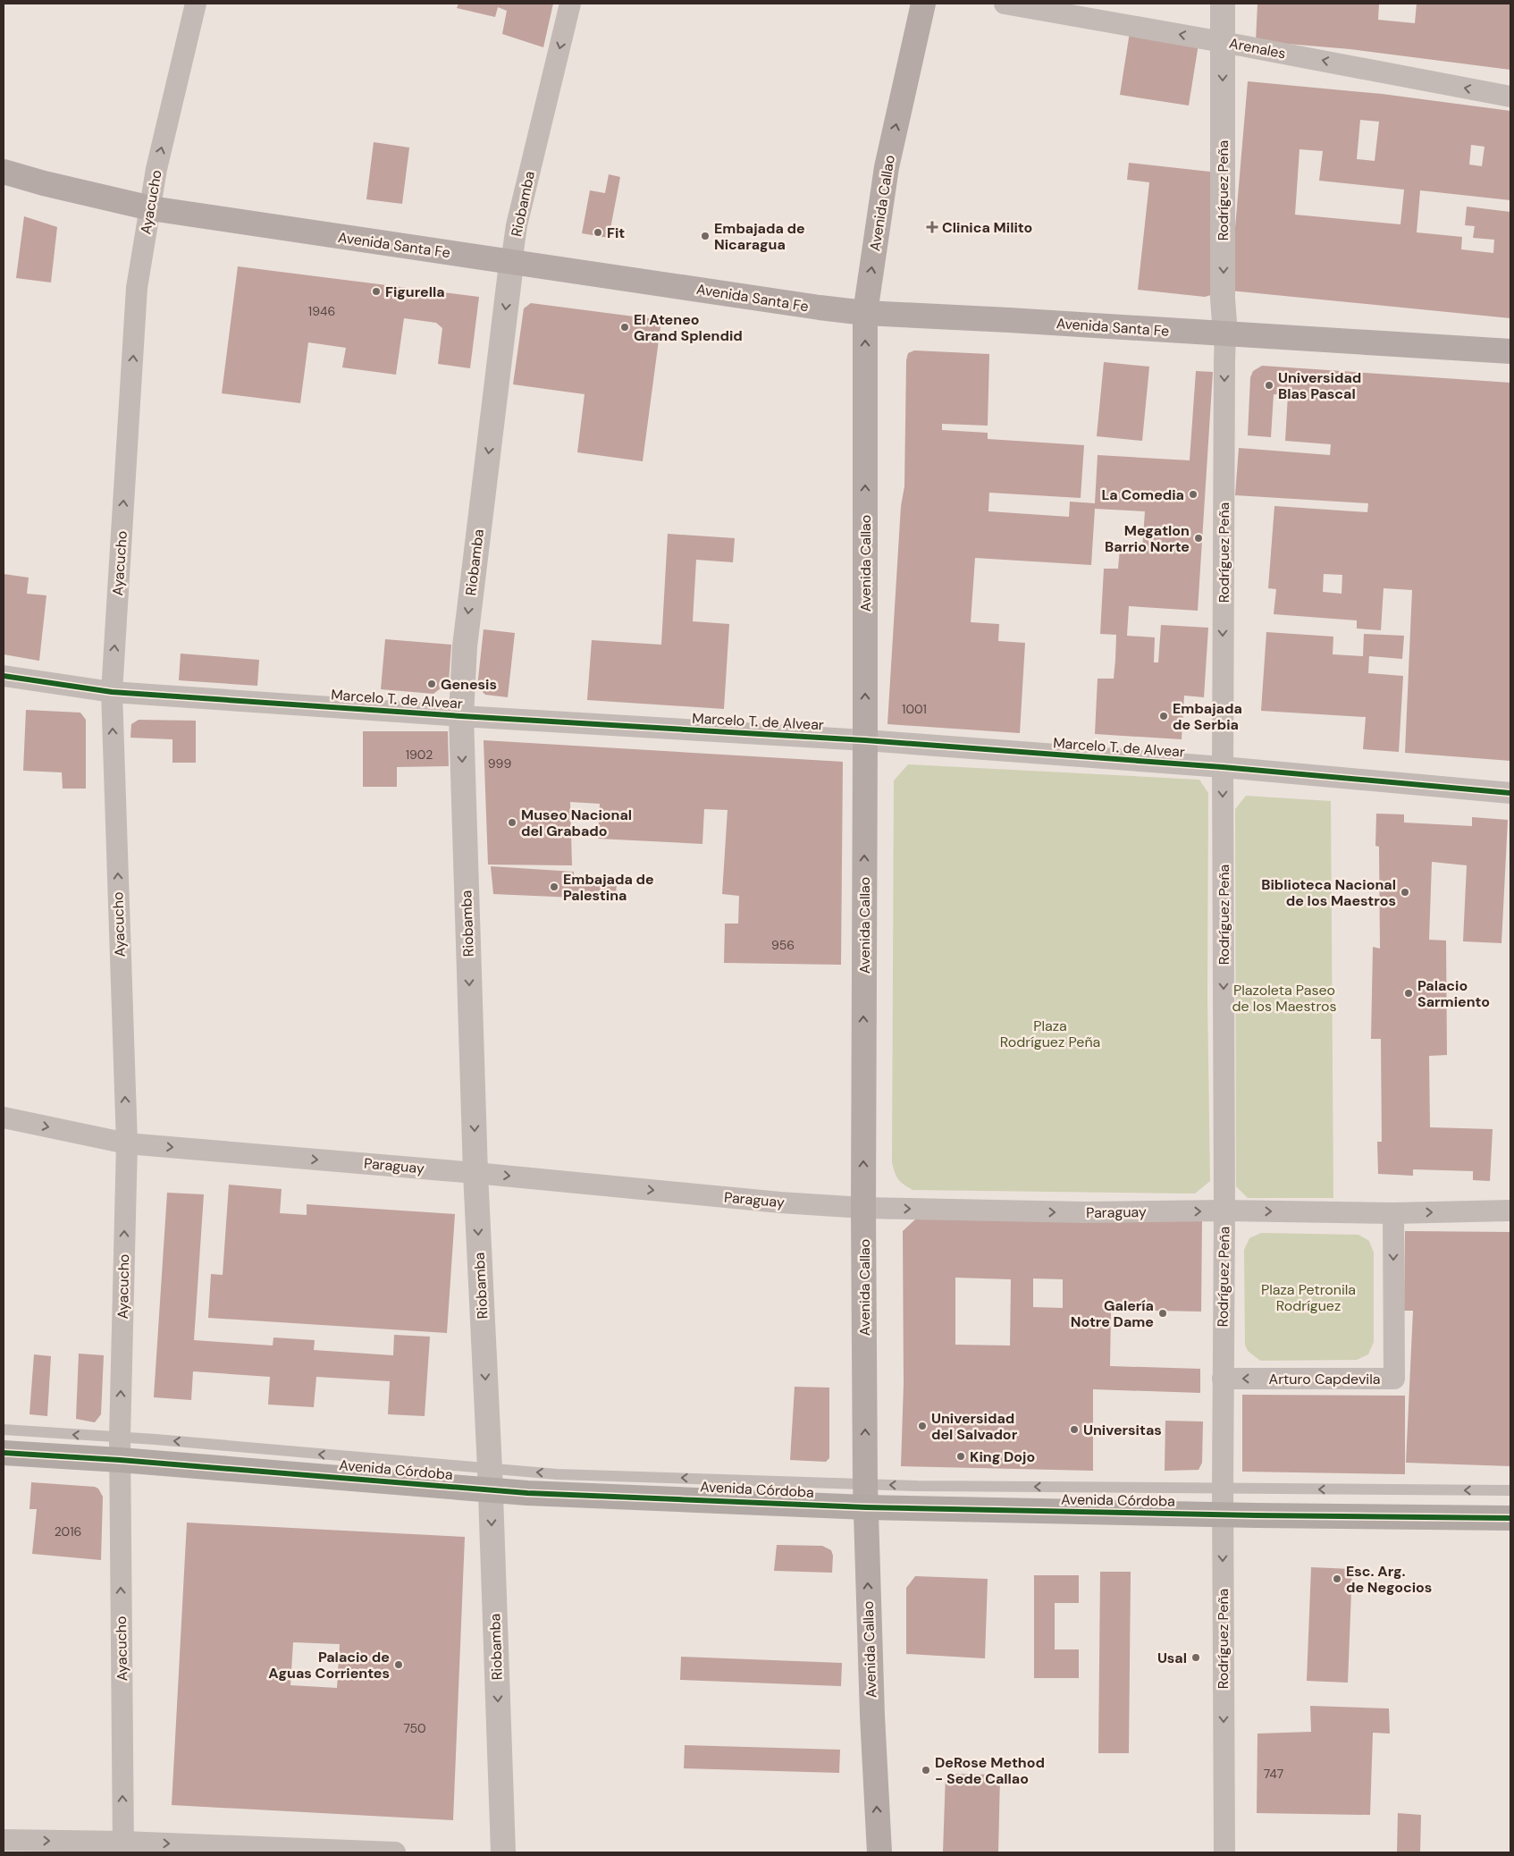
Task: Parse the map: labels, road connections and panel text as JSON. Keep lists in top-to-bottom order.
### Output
{
  "streets": {
    "main road": ["Avenida Callao", "Avenida Santa Fe", "Avenida Córdoba"],
    "street": [
      "Arenales",
      "Rodríguez Peña",
      "Ayacucho",
      "Riobamba",
      "Marcelo T. de Alvear",
      "Paraguay",
      "Arturo Capdevila"
    ]
  },
  "crossings": [
    ["Arenales", "Rodríguez Peña"],
    ["Rodríguez Peña", "Avenida Santa Fe"],
    ["Rodríguez Peña", "Marcelo T. de Alvear"],
    ["Rodríguez Peña", "Paraguay"],
    ["Rodríguez Peña", "Arturo Capdevila"],
    ["Rodríguez Peña", "Avenida Córdoba"],
    ["Ayacucho", "Avenida Santa Fe"],
    ["Ayacucho", "Marcelo T. de Alvear"],
    ["Ayacucho", "Paraguay"],
    ["Ayacucho", "Avenida Córdoba"],
    ["Avenida Callao", "Avenida Santa Fe"],
    ["Avenida Callao", "Marcelo T. de Alvear"],
    ["Avenida Callao", "Paraguay"],
    ["Avenida Callao", "Avenida Córdoba"],
    ["Riobamba", "Avenida Santa Fe"],
    ["Riobamba", "Marcelo T. de Alvear"],
    ["Riobamba", "Paraguay"],
    ["Riobamba", "Avenida Córdoba"],
    ["Paraguay", "Arturo Capdevila"]
  ],
  "one_way": [
    "Arenales",
    "Rodríguez Peña",
    "Ayacucho",
    "Avenida Callao",
    "Riobamba",
    "Paraguay",
    "Avenida Córdoba"
  ],
  "parks": ["Plazoleta Paseo de los Maestros", "Plaza Rodríguez Peña", "Plaza Petronila Rodríguez"],
  "places": {
    "health": ["Clinica Milito"],
    "other": [
      "Fit",
      "Embajada de Nicaragua",
      "Figurella",
      "El Ateneo Grand Splendid",
      "Universidad Blas Pascal",
      "La Comedia",
      "Megatlon Barrio Norte",
      "Genesis",
      "Embajada de Serbia",
      "Museo Nacional del Grabado",
      "Embajada de Palestina",
      "Biblioteca Nacional de los Maestros",
      "Palacio Sarmiento",
      "Galería Notre Dame",
      "Universidad del Salvador",
      "Universitas",
      "King Dojo",
      "Esc. Arg. de Negocios",
      "Usal",
      "Palacio de Aguas Corrientes",
      "DeRose Method - Sede Callao"
    ]
  },
  "house_numbers": [
    "1946",
    "1001",
    "1902",
    "999",
    "956",
    "2016",
    "750",
    "747"
  ]
}
